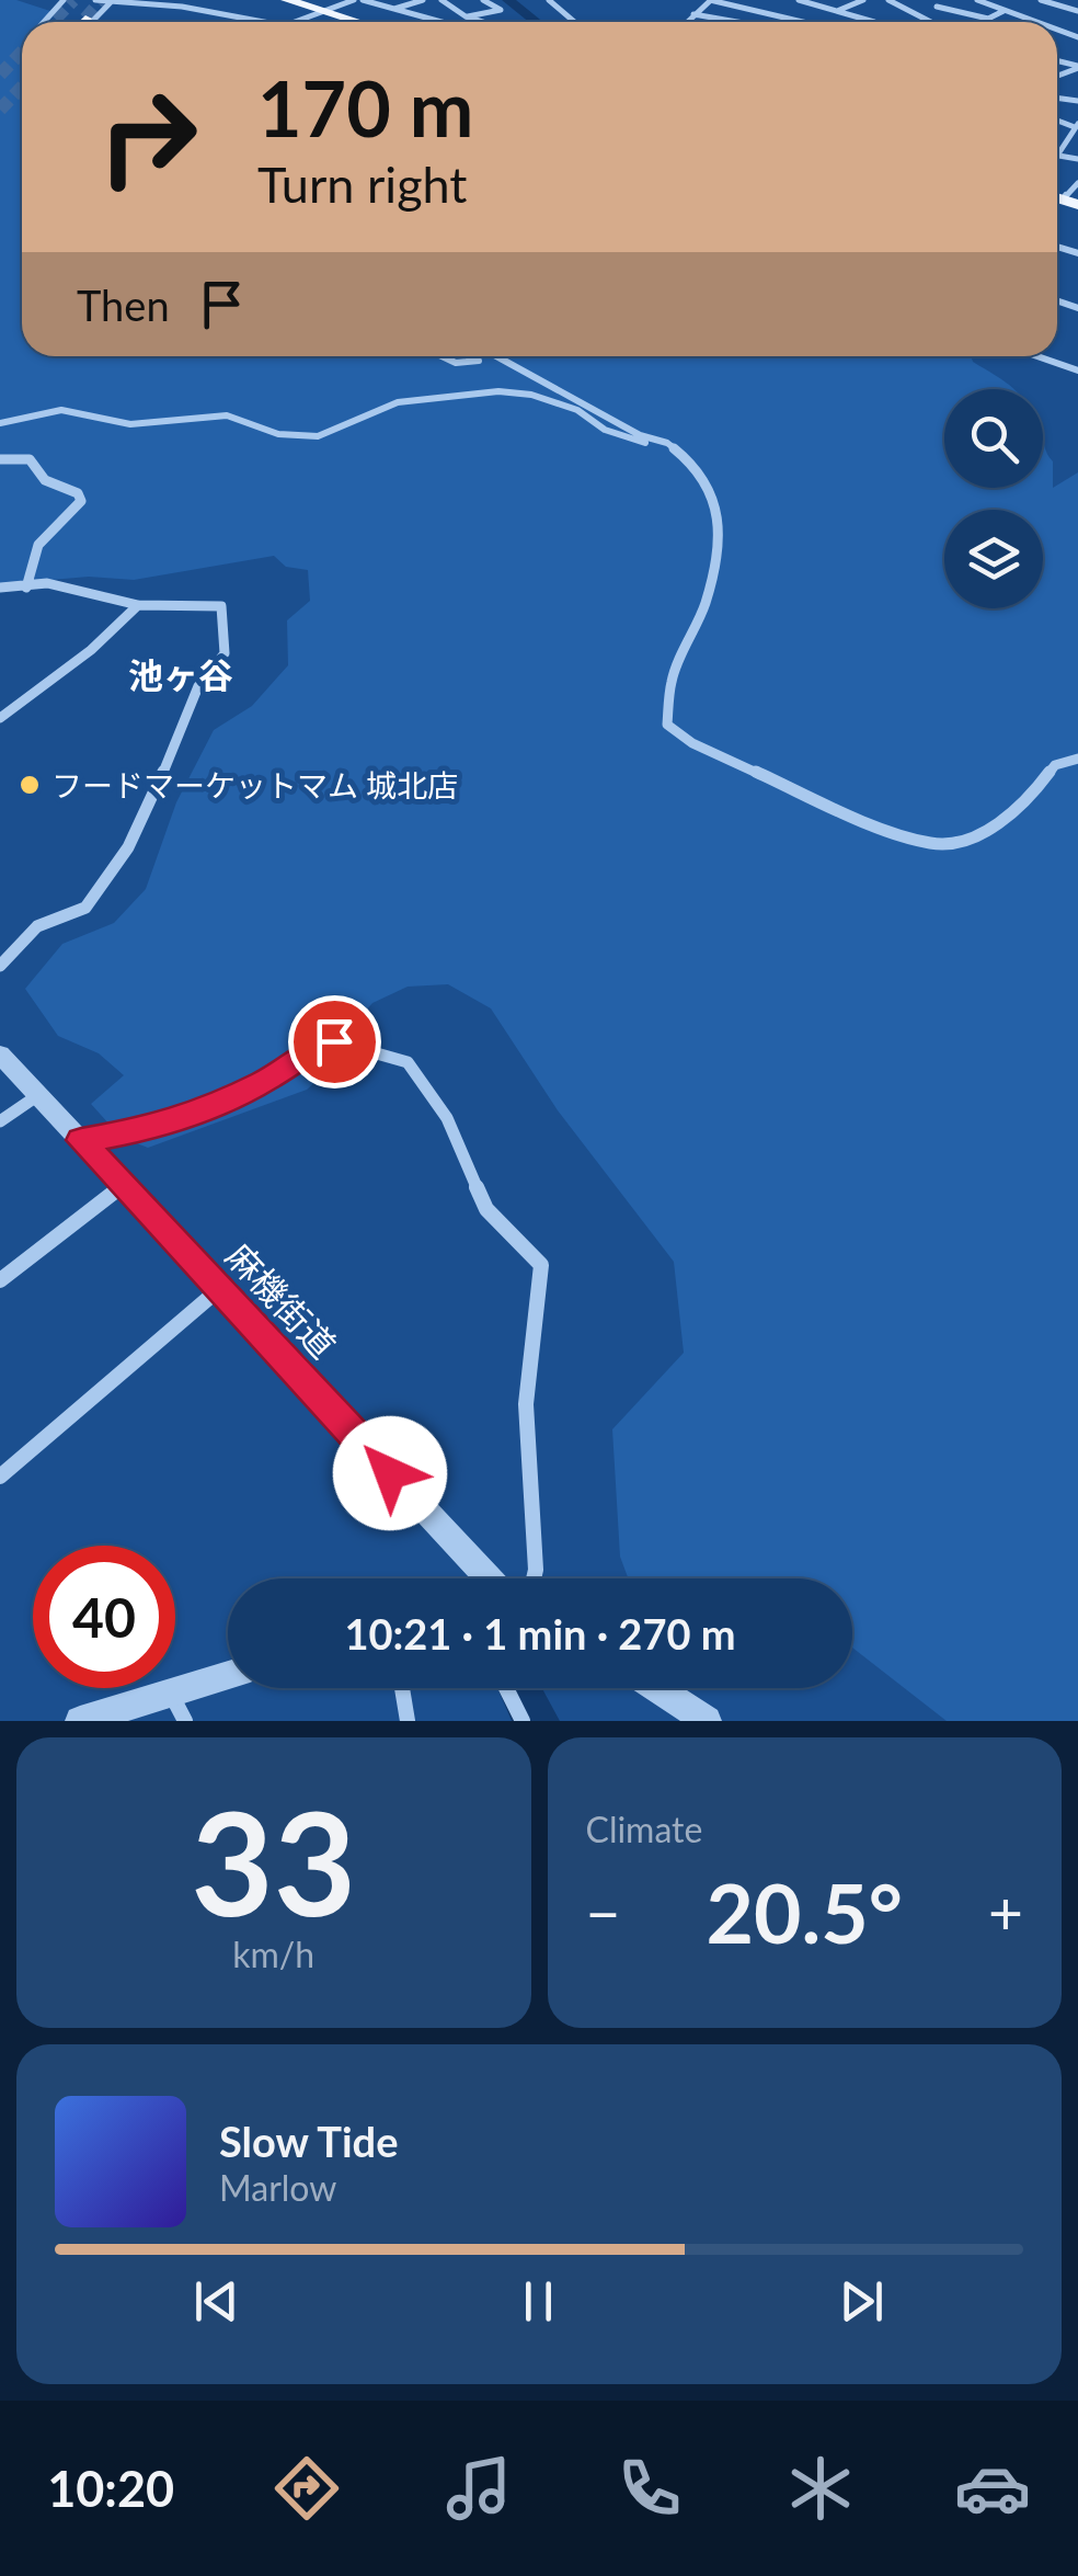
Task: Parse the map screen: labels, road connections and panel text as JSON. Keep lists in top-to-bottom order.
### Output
{
  "streets": {
    "street": ["麻機街道"]
  },
  "districts": ["池ヶ谷"],
  "places": ["フードマーケットマム 城北店"],
  "page": {
    "turn": ["170 m", "Turn right"],
    "then": "Then",
    "limit": "40",
    "trip": "10:21 · 1 min · 270 m",
    "tile": [
      ["33", "km/h"],
      "Climate"
    ],
    "heat": ["−", "20.5°", "+"],
    "song": ["Slow Tide", "Marlow"],
    "tabs": "10:20"
  }
}
